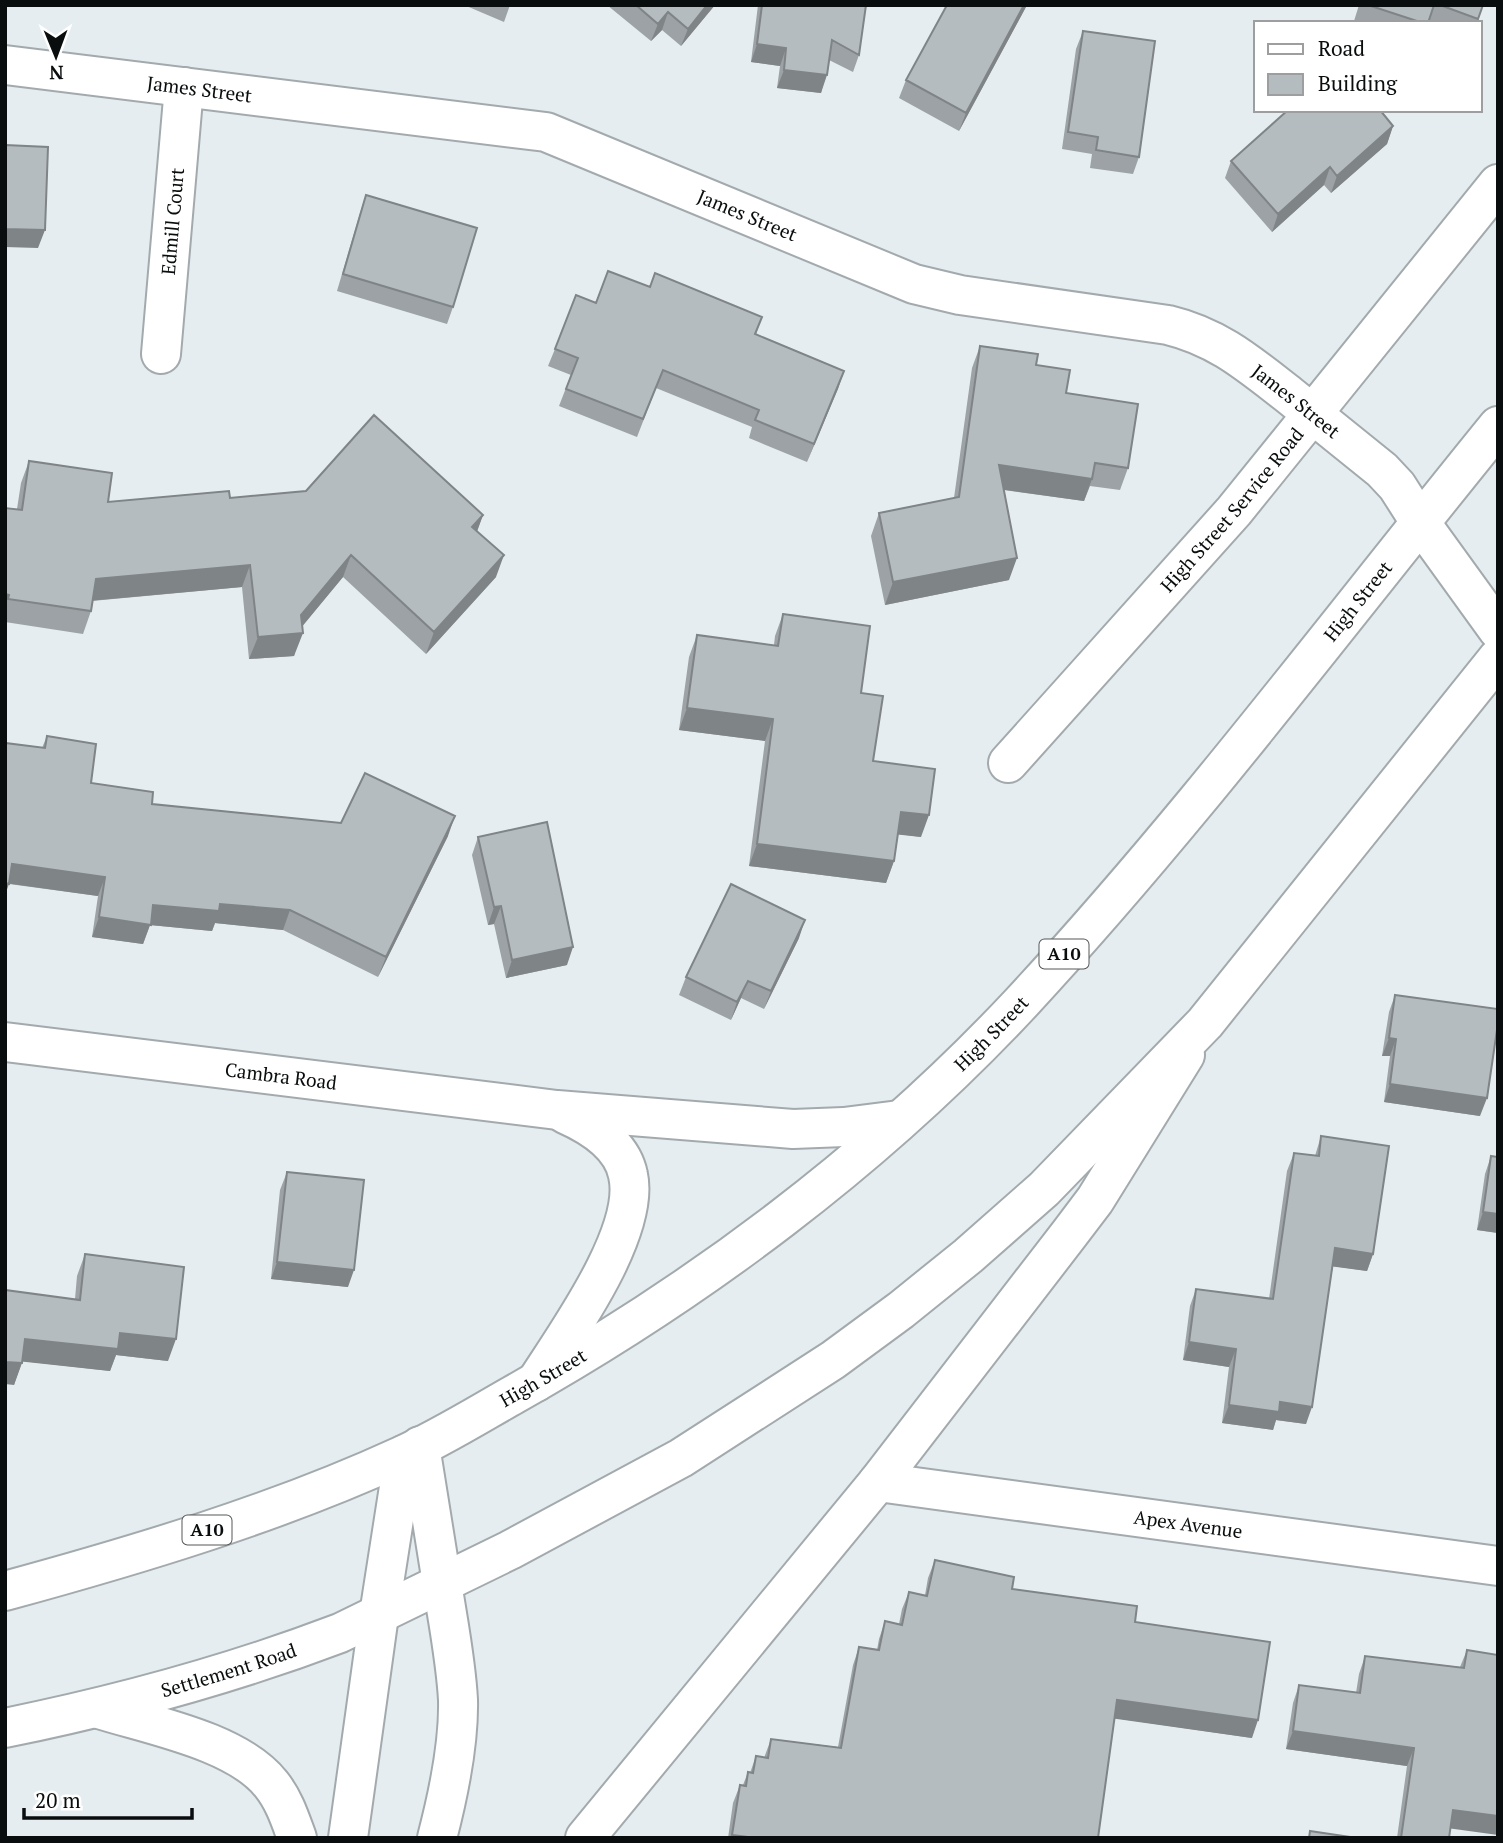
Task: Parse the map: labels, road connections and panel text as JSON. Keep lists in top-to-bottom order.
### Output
{
  "streets": {
    "main road": [
      "James Street",
      "Edmill Court",
      "High Street Service Road",
      "High Street",
      "A10",
      "Cambra Road",
      "Apex Avenue",
      "Settlement Road"
    ]
  },
  "crossings": [
    ["James Street", "Edmill Court"],
    ["James Street", "High Street Service Road"],
    ["James Street", "High Street"],
    ["High Street", "A10"],
    ["High Street", "Cambra Road"]
  ],
  "legend": ["Road", "Building"],
  "scale_bar": "20 m",
  "north": "bottom"
}
